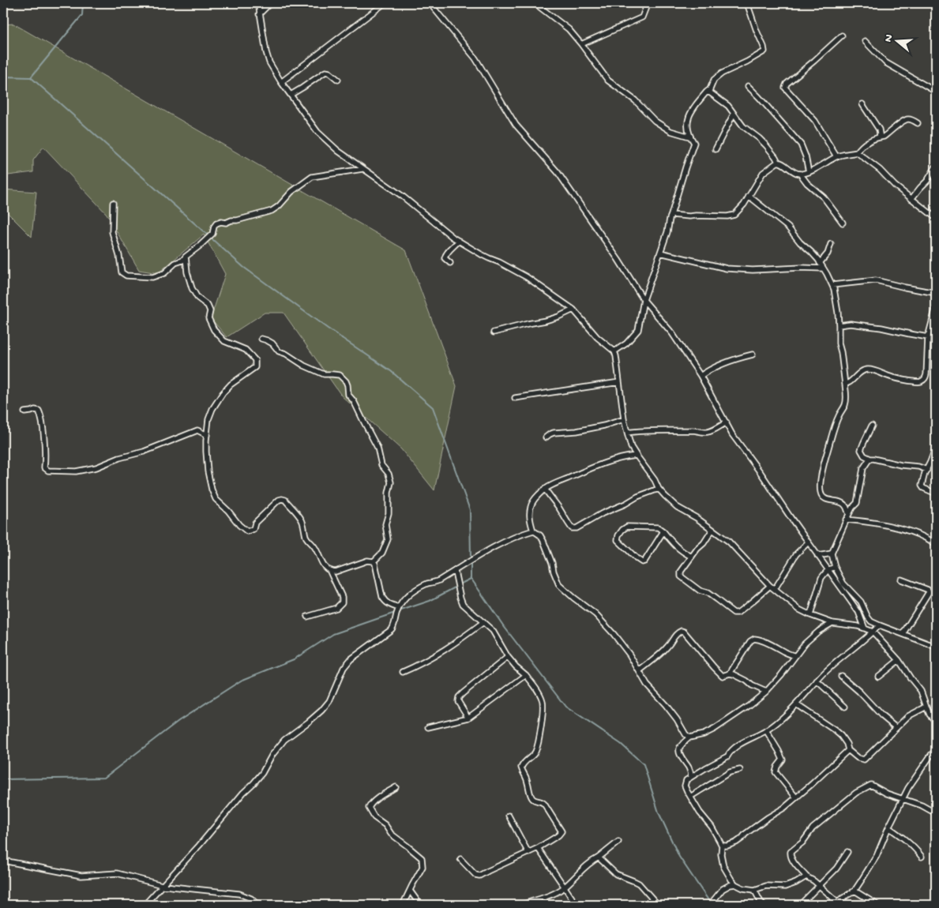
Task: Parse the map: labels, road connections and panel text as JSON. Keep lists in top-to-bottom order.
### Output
{
  "north": "left"
}
